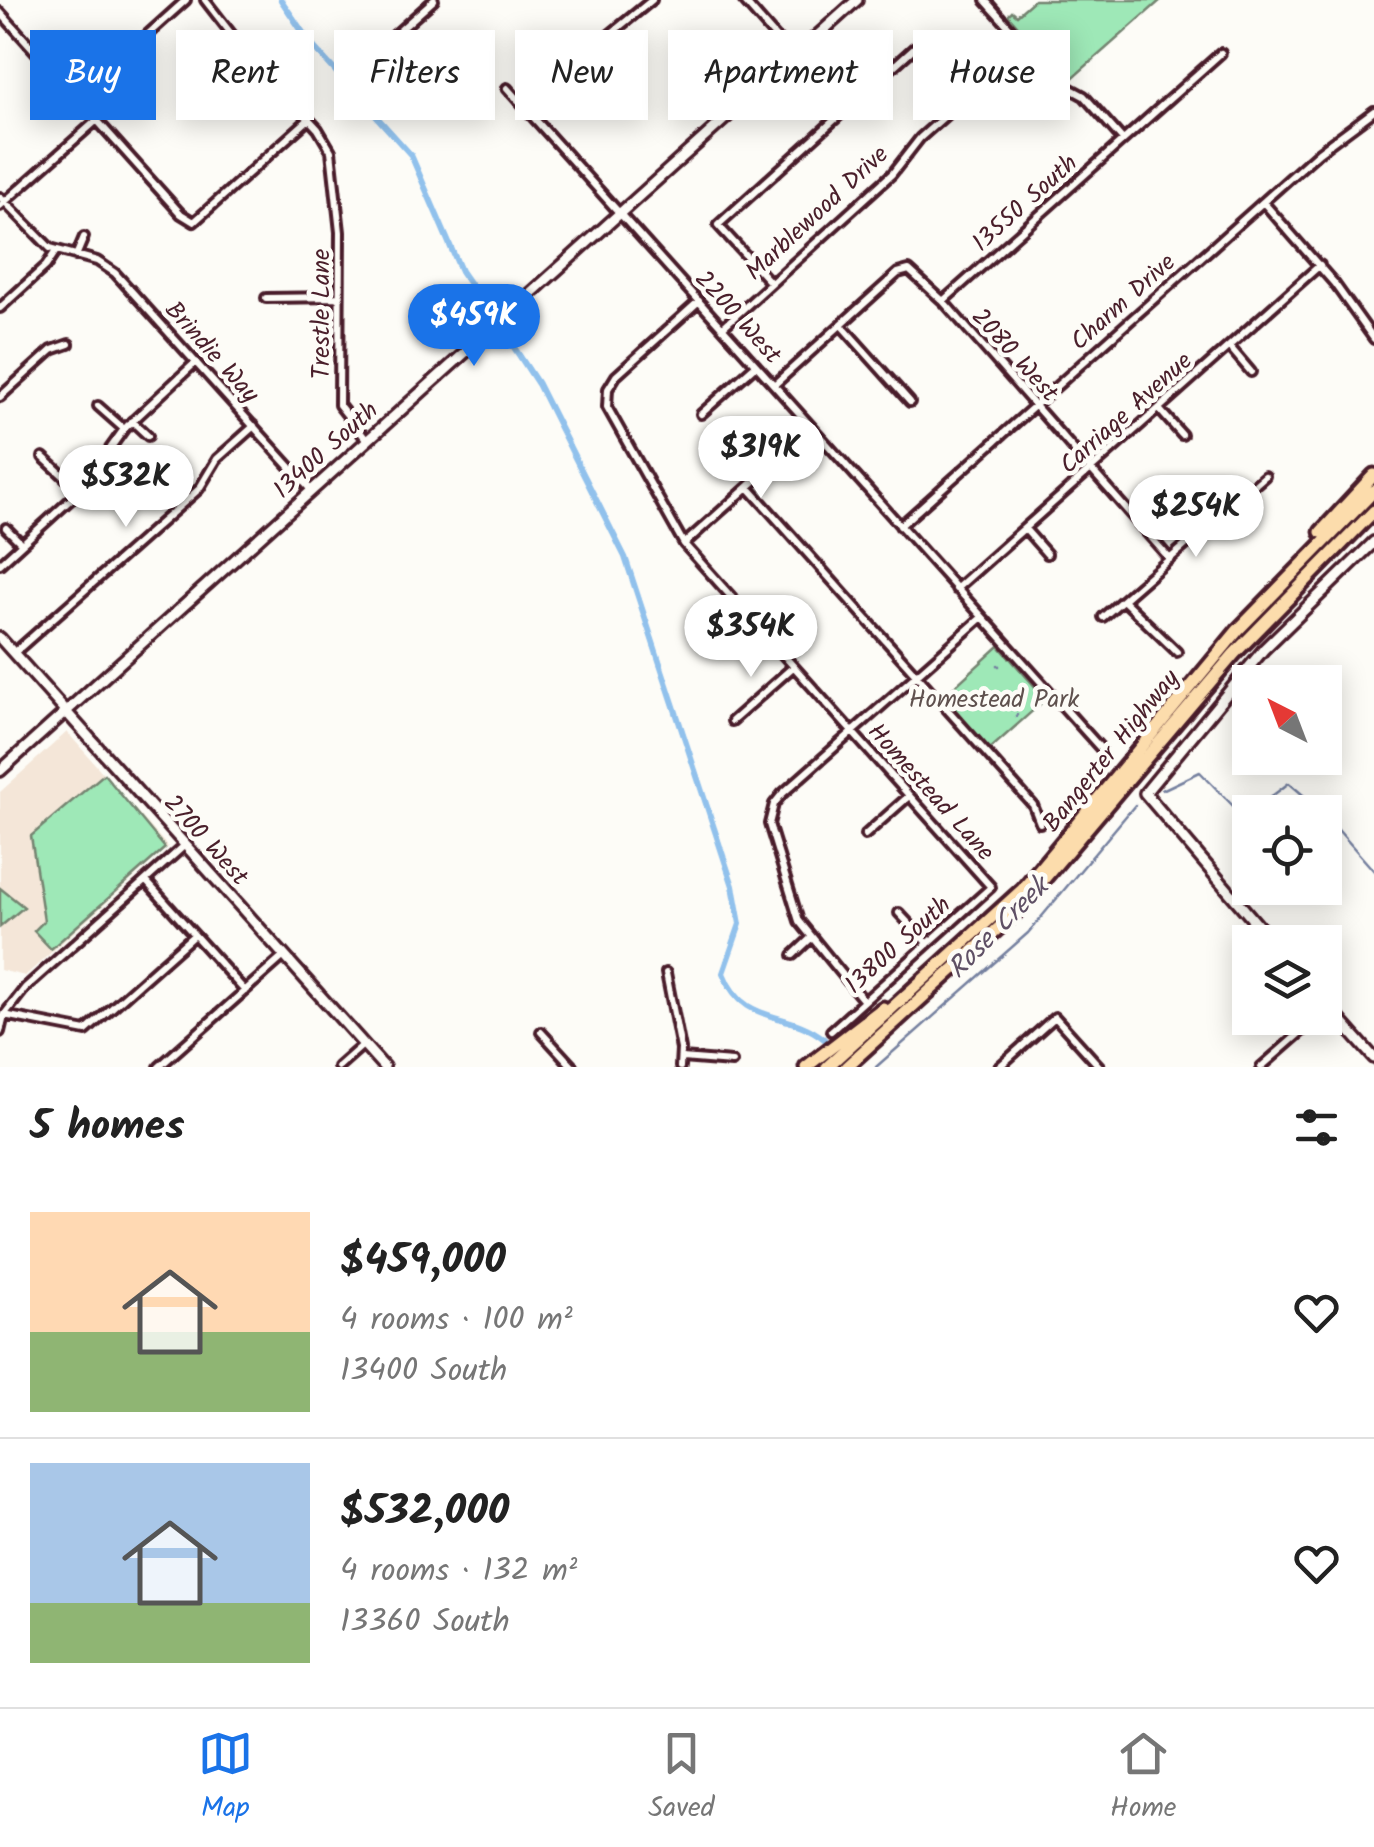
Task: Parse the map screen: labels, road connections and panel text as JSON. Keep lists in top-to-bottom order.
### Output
{
  "streets": {
    "highway": ["Bangerter Highway"],
    "street": [
      "13550 South",
      "Marblewood Drive",
      "Charm Drive",
      "Trestle Lane",
      "2200 West",
      "Brindie Way",
      "2080 West",
      "Carriage Avenue",
      "13400 South",
      "Homestead Lane",
      "2700 West",
      "13800 South"
    ]
  },
  "crossings": [
    ["13550 South", "2080 West"],
    ["Marblewood Drive", "2200 West"],
    ["Charm Drive", "2200 West"],
    ["Charm Drive", "2080 West"],
    ["Trestle Lane", "13400 South"],
    ["2200 West", "Carriage Avenue"],
    ["2200 West", "13400 South"],
    ["2200 West", "Homestead Lane"],
    ["Brindie Way", "13400 South"],
    ["2080 West", "Carriage Avenue"],
    ["13400 South", "2700 West"],
    ["Homestead Lane", "13800 South"]
  ],
  "water": ["Rose Creek"],
  "parks": ["Homestead Park"],
  "north": "top left",
  "page": {
    "chip": [
      "Buy",
      "Rent",
      "Filters",
      "New",
      "Apartment",
      "House"
    ],
    "price": [
      "$459K",
      "$319K",
      "$532K",
      "$254K",
      "$354K"
    ],
    "heading": "5 homes",
    "list": [
      {
        "name": "$459,000",
        "note": "4 rooms · 100 m² · 13400 South"
      },
      {
        "name": "$532,000",
        "note": "4 rooms · 132 m² · 13360 South"
      }
    ],
    "tabs": ["Map", "Saved", "Home"]
  }
}
